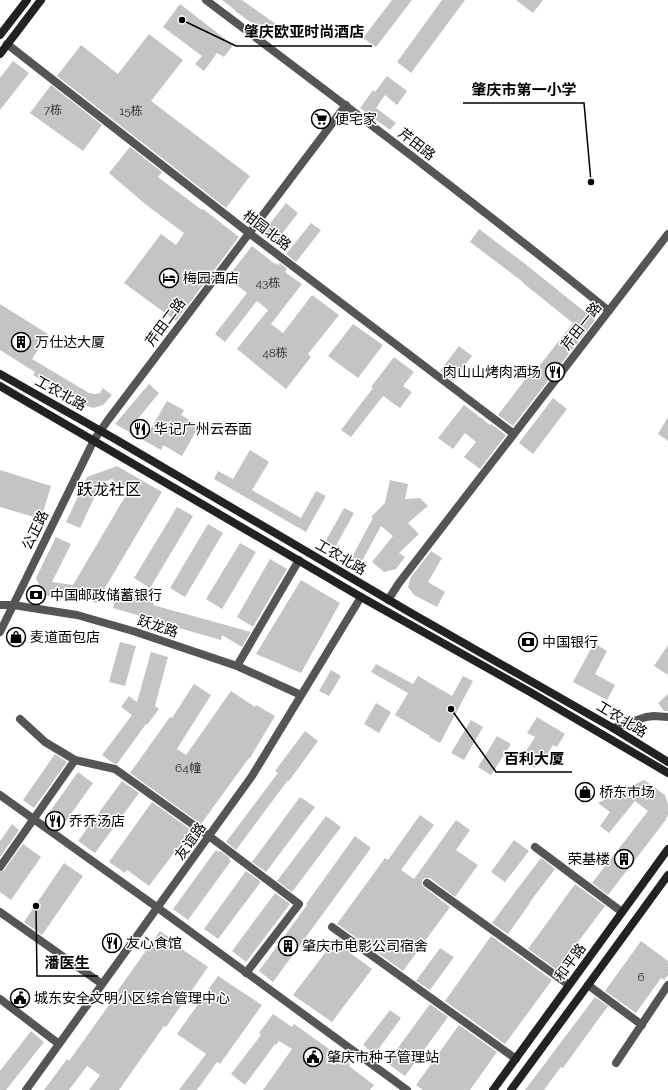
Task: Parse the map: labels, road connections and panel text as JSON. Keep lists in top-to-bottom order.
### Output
{
  "streets": {
    "street": [
      "芹田路",
      "柑园北路",
      "芹田二路",
      "芹田一路",
      "工农北路",
      "公正路",
      "跃龙路",
      "友谊路",
      "和平路"
    ]
  },
  "crossings": [
    ["芹田路", "芹田二路"],
    ["芹田路", "芹田一路"],
    ["柑园北路", "芹田二路"],
    ["柑园北路", "芹田一路"],
    ["芹田二路", "工农北路"],
    ["芹田二路", "公正路"],
    ["芹田一路", "工农北路"],
    ["工农北路", "公正路"],
    ["工农北路", "友谊路"],
    ["公正路", "跃龙路"],
    ["跃龙路", "友谊路"]
  ],
  "districts": ["跃龙社区"],
  "places": {
    "other": [
      "肇庆欧亚时尚酒店",
      "肇庆市第一小学",
      "百利大厦",
      "潘医生"
    ],
    "supermarket": ["便宅家"],
    "hotel": ["梅园酒店"],
    "building": ["万仕达大厦", "荣基楼", "肇庆市电影公司宿舍"],
    "restaurant": [
      "肉山山烤肉酒场",
      "华记广州云吞面",
      "乔乔汤店",
      "友心食馆"
    ],
    "bank": ["中国邮政储蓄银行", "中国银行"],
    "shop": ["麦道面包店", "桥东市场"],
    "public building": ["城东安全文明小区综合管理中心", "肇庆市种子管理站"]
  },
  "house_numbers": [
    "7栋",
    "15栋",
    "43栋",
    "48栋",
    "64幢",
    "6"
  ]
}
